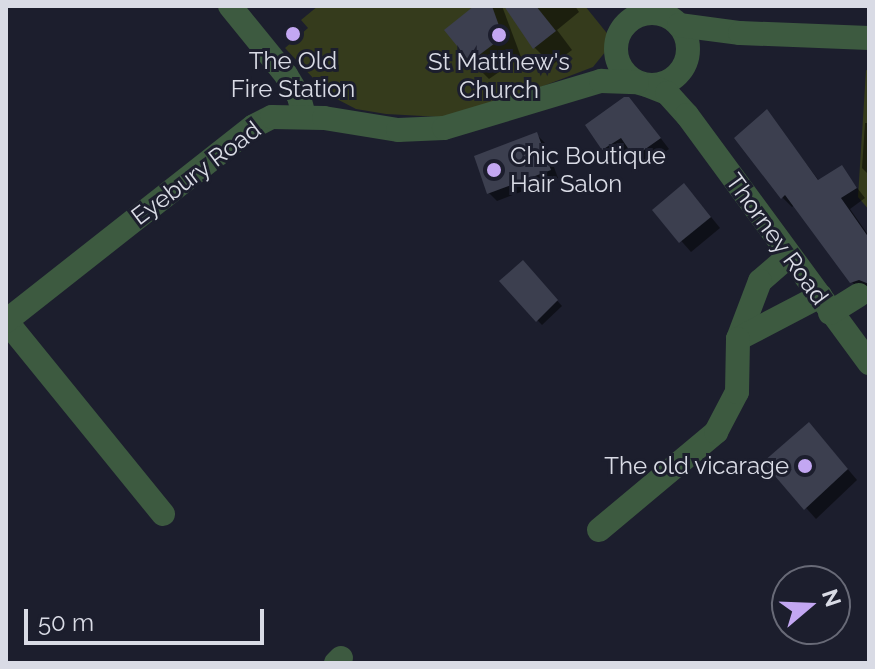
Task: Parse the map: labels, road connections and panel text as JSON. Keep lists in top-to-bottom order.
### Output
{
  "streets": {
    "street": ["Eyebury Road", "Thorney Road"]
  },
  "crossings": [
    ["Eyebury Road", "Thorney Road"]
  ],
  "places": [
    "The Old Fire Station",
    "St Matthew's Church",
    "Chic Boutique Hair Salon",
    "The old vicarage"
  ],
  "scale_bar": "50 m",
  "north": "right"
}
